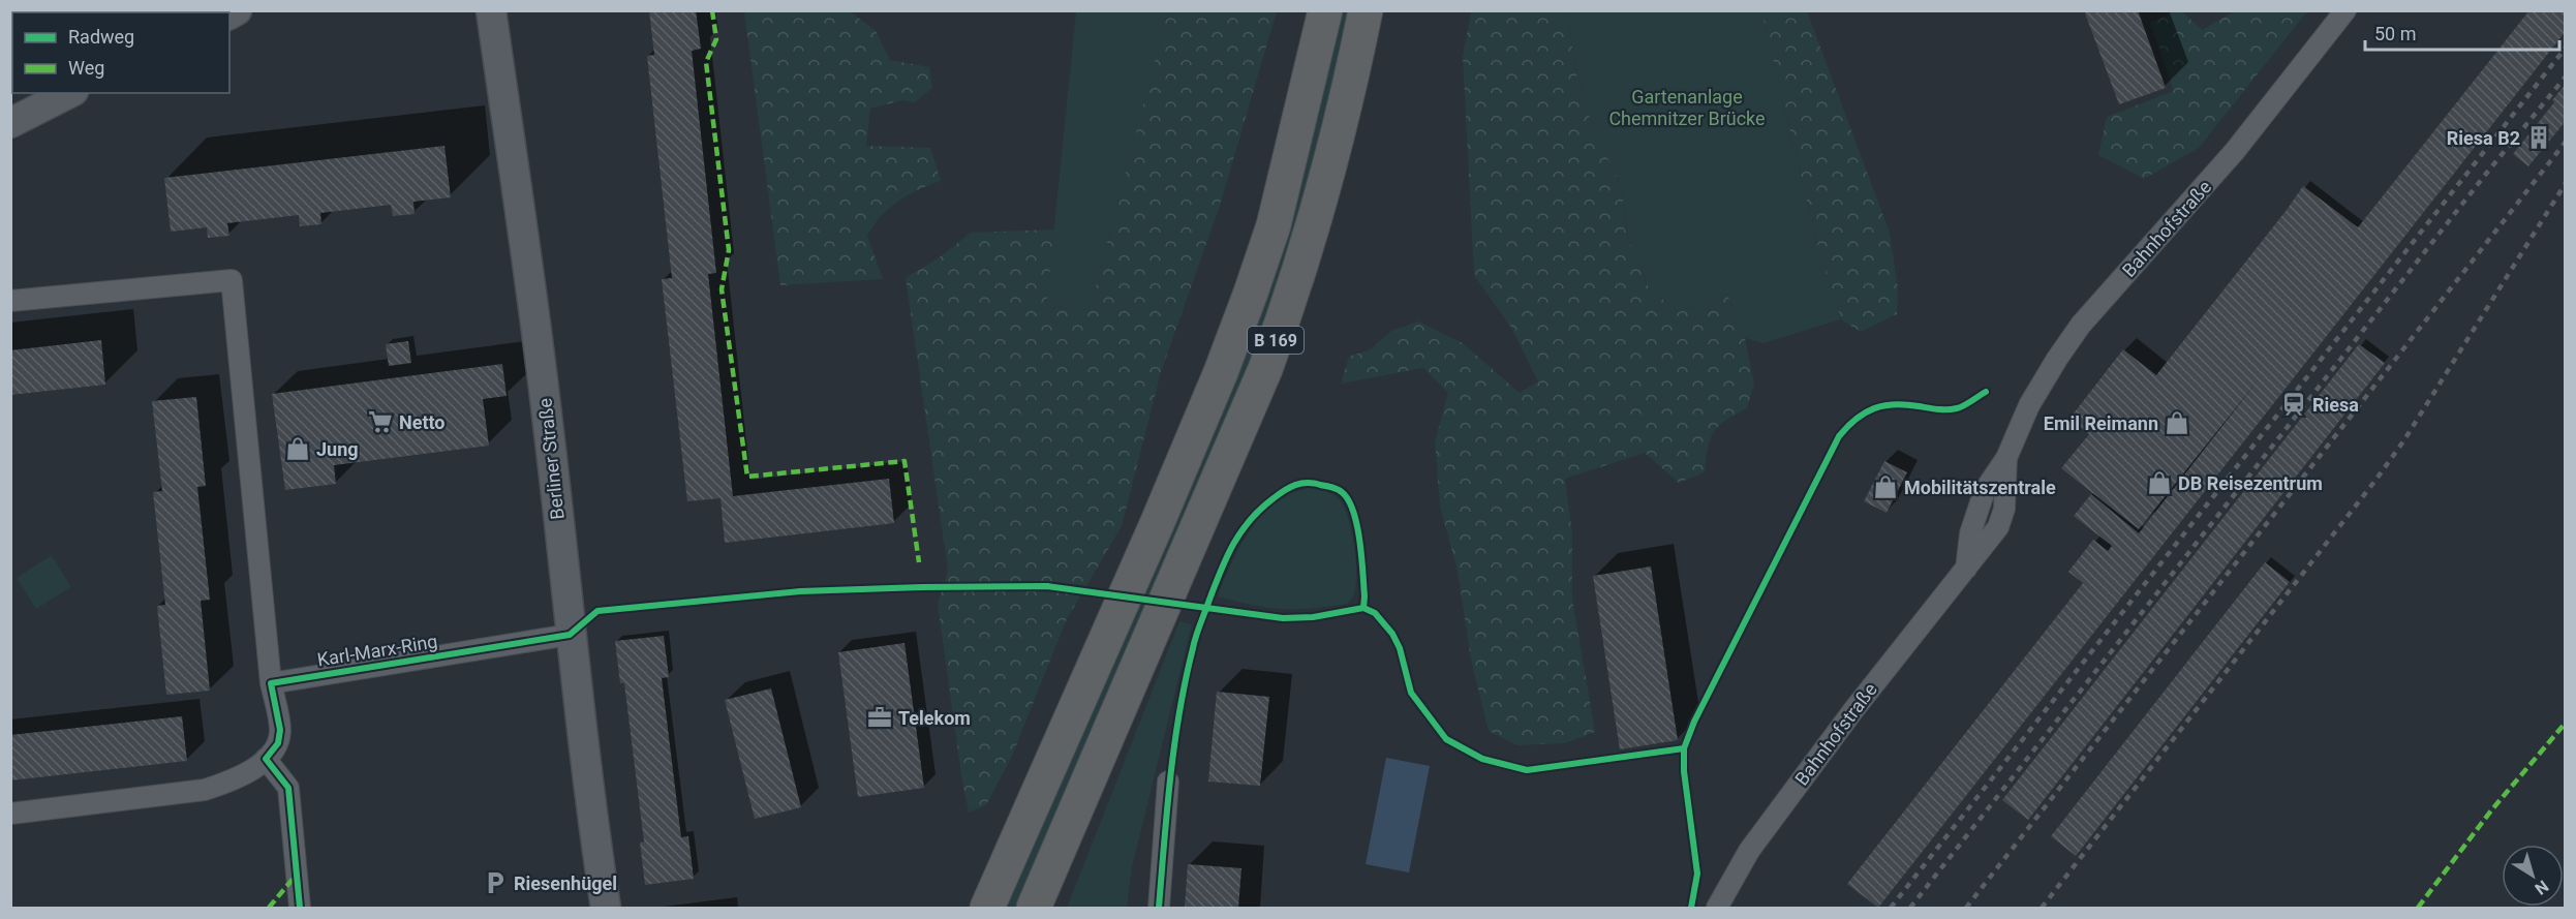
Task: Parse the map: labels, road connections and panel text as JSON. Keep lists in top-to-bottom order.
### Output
{
  "streets": {
    "highway": ["B 169"],
    "main road": ["Berliner Straße"],
    "street": ["Bahnhofstraße", "Karl-Marx-Ring"]
  },
  "crossings": [
    ["Berliner Straße", "Karl-Marx-Ring"]
  ],
  "parks": ["Gartenanlage Chemnitzer Brücke"],
  "places": {
    "building": ["Riesa B2"],
    "station": ["Riesa"],
    "supermarket": ["Netto"],
    "shop": [
      "Emil Reimann",
      "Jung",
      "DB Reisezentrum",
      "Mobilitätszentrale"
    ],
    "office": ["Telekom"],
    "parking": ["Riesenhügel"]
  },
  "legend": ["Radweg", "Weg"],
  "scale_bar": "50 m",
  "north": "bottom right"
}
